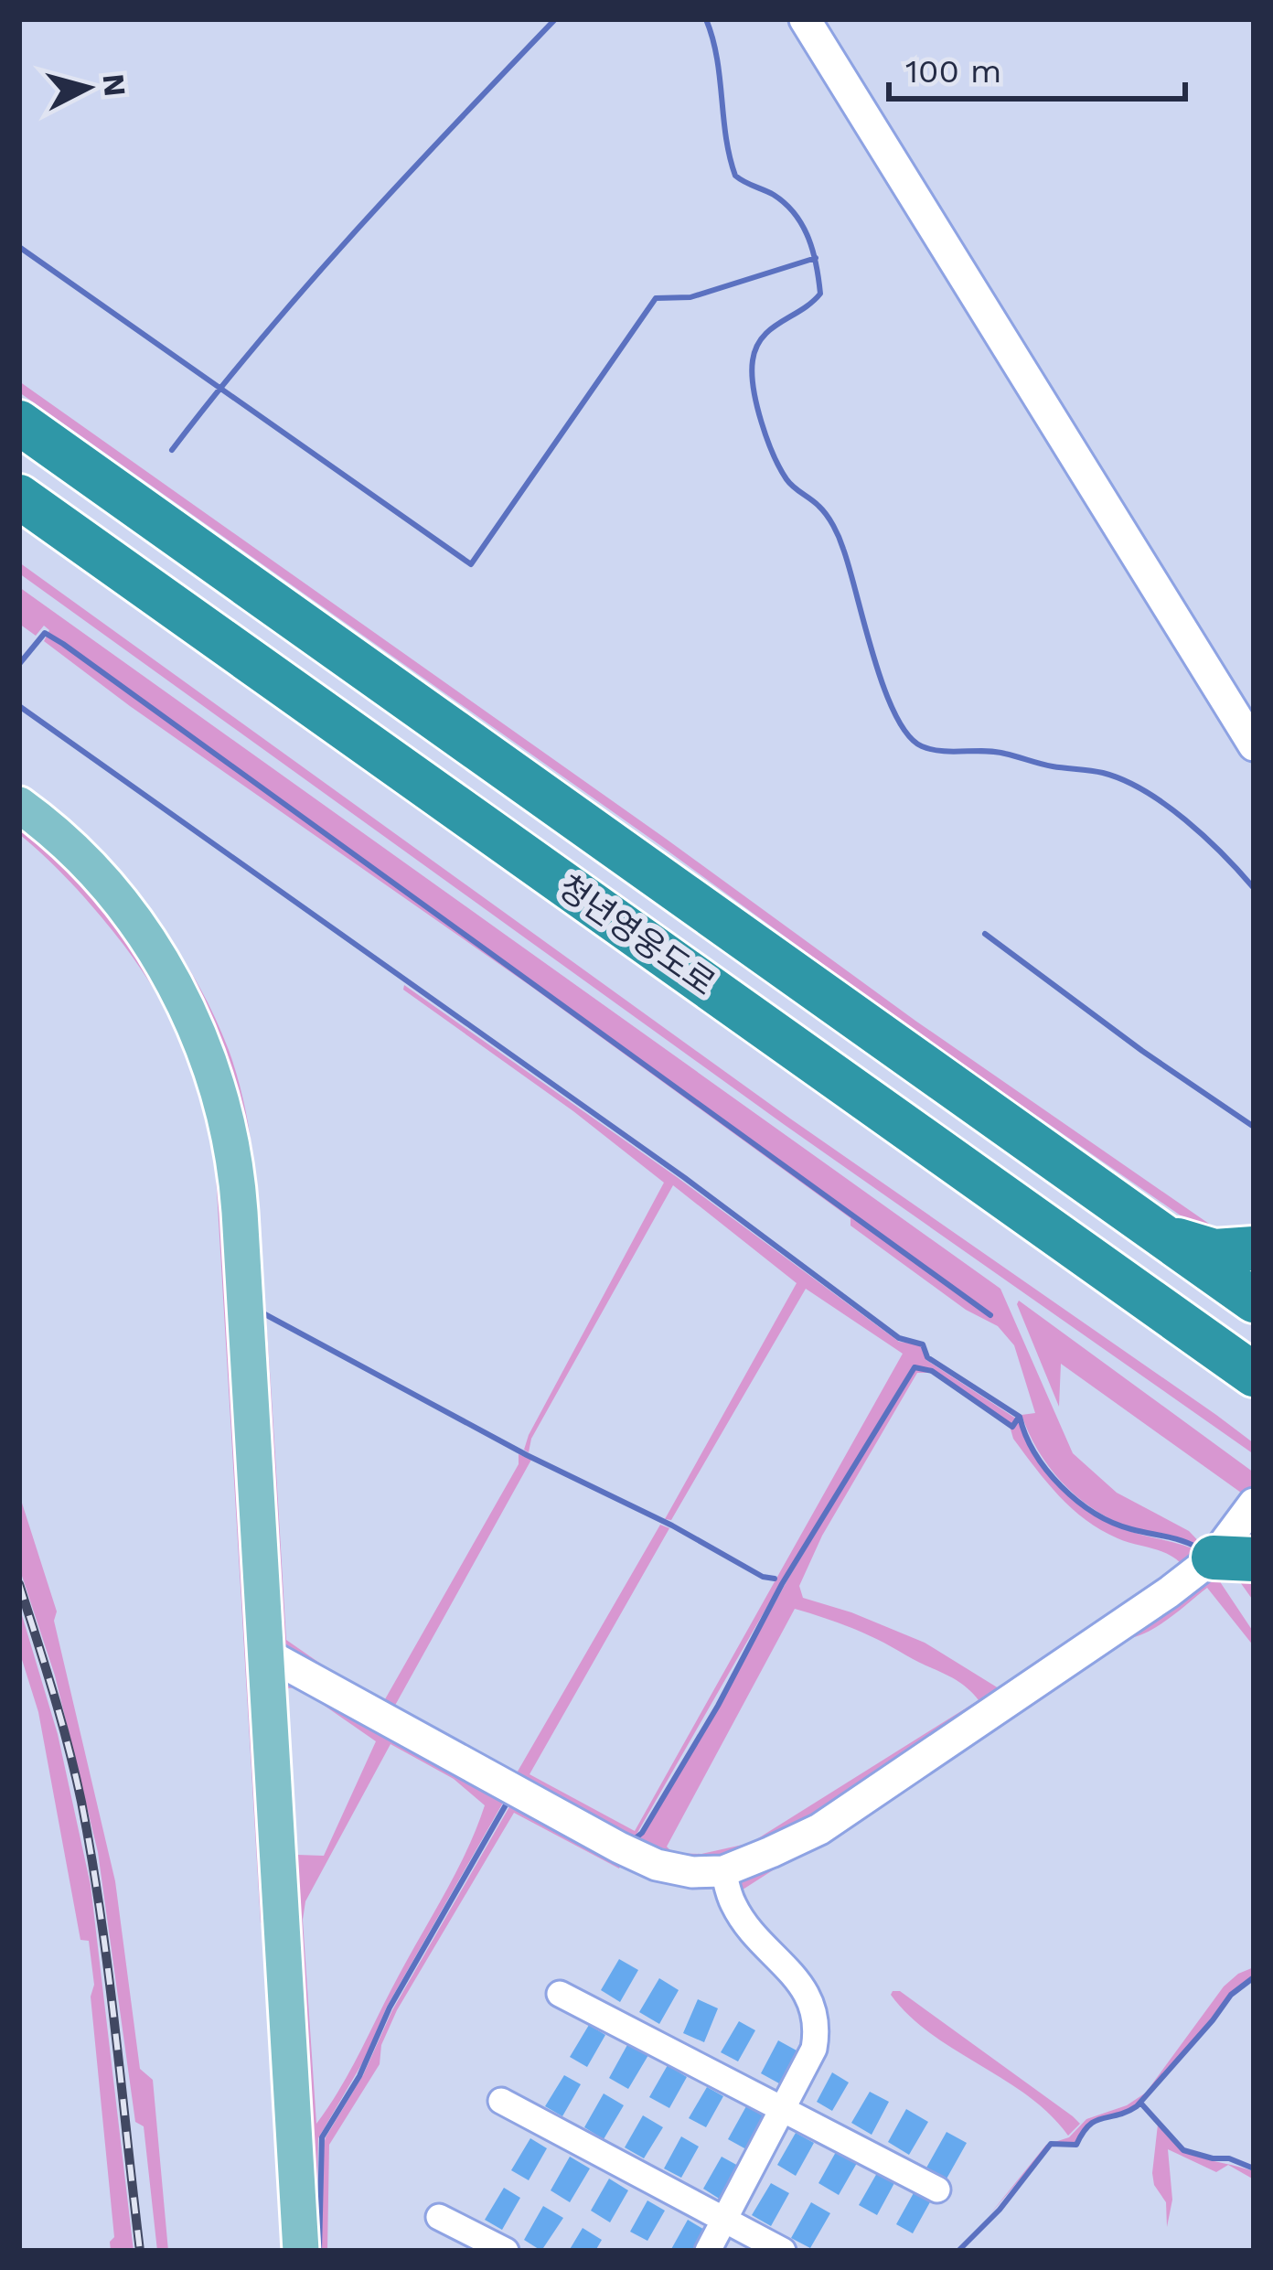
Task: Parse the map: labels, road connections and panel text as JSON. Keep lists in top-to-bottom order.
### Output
{
  "streets": {
    "highway": ["청년영웅도로"]
  },
  "scale_bar": "100 m",
  "north": "right"
}
